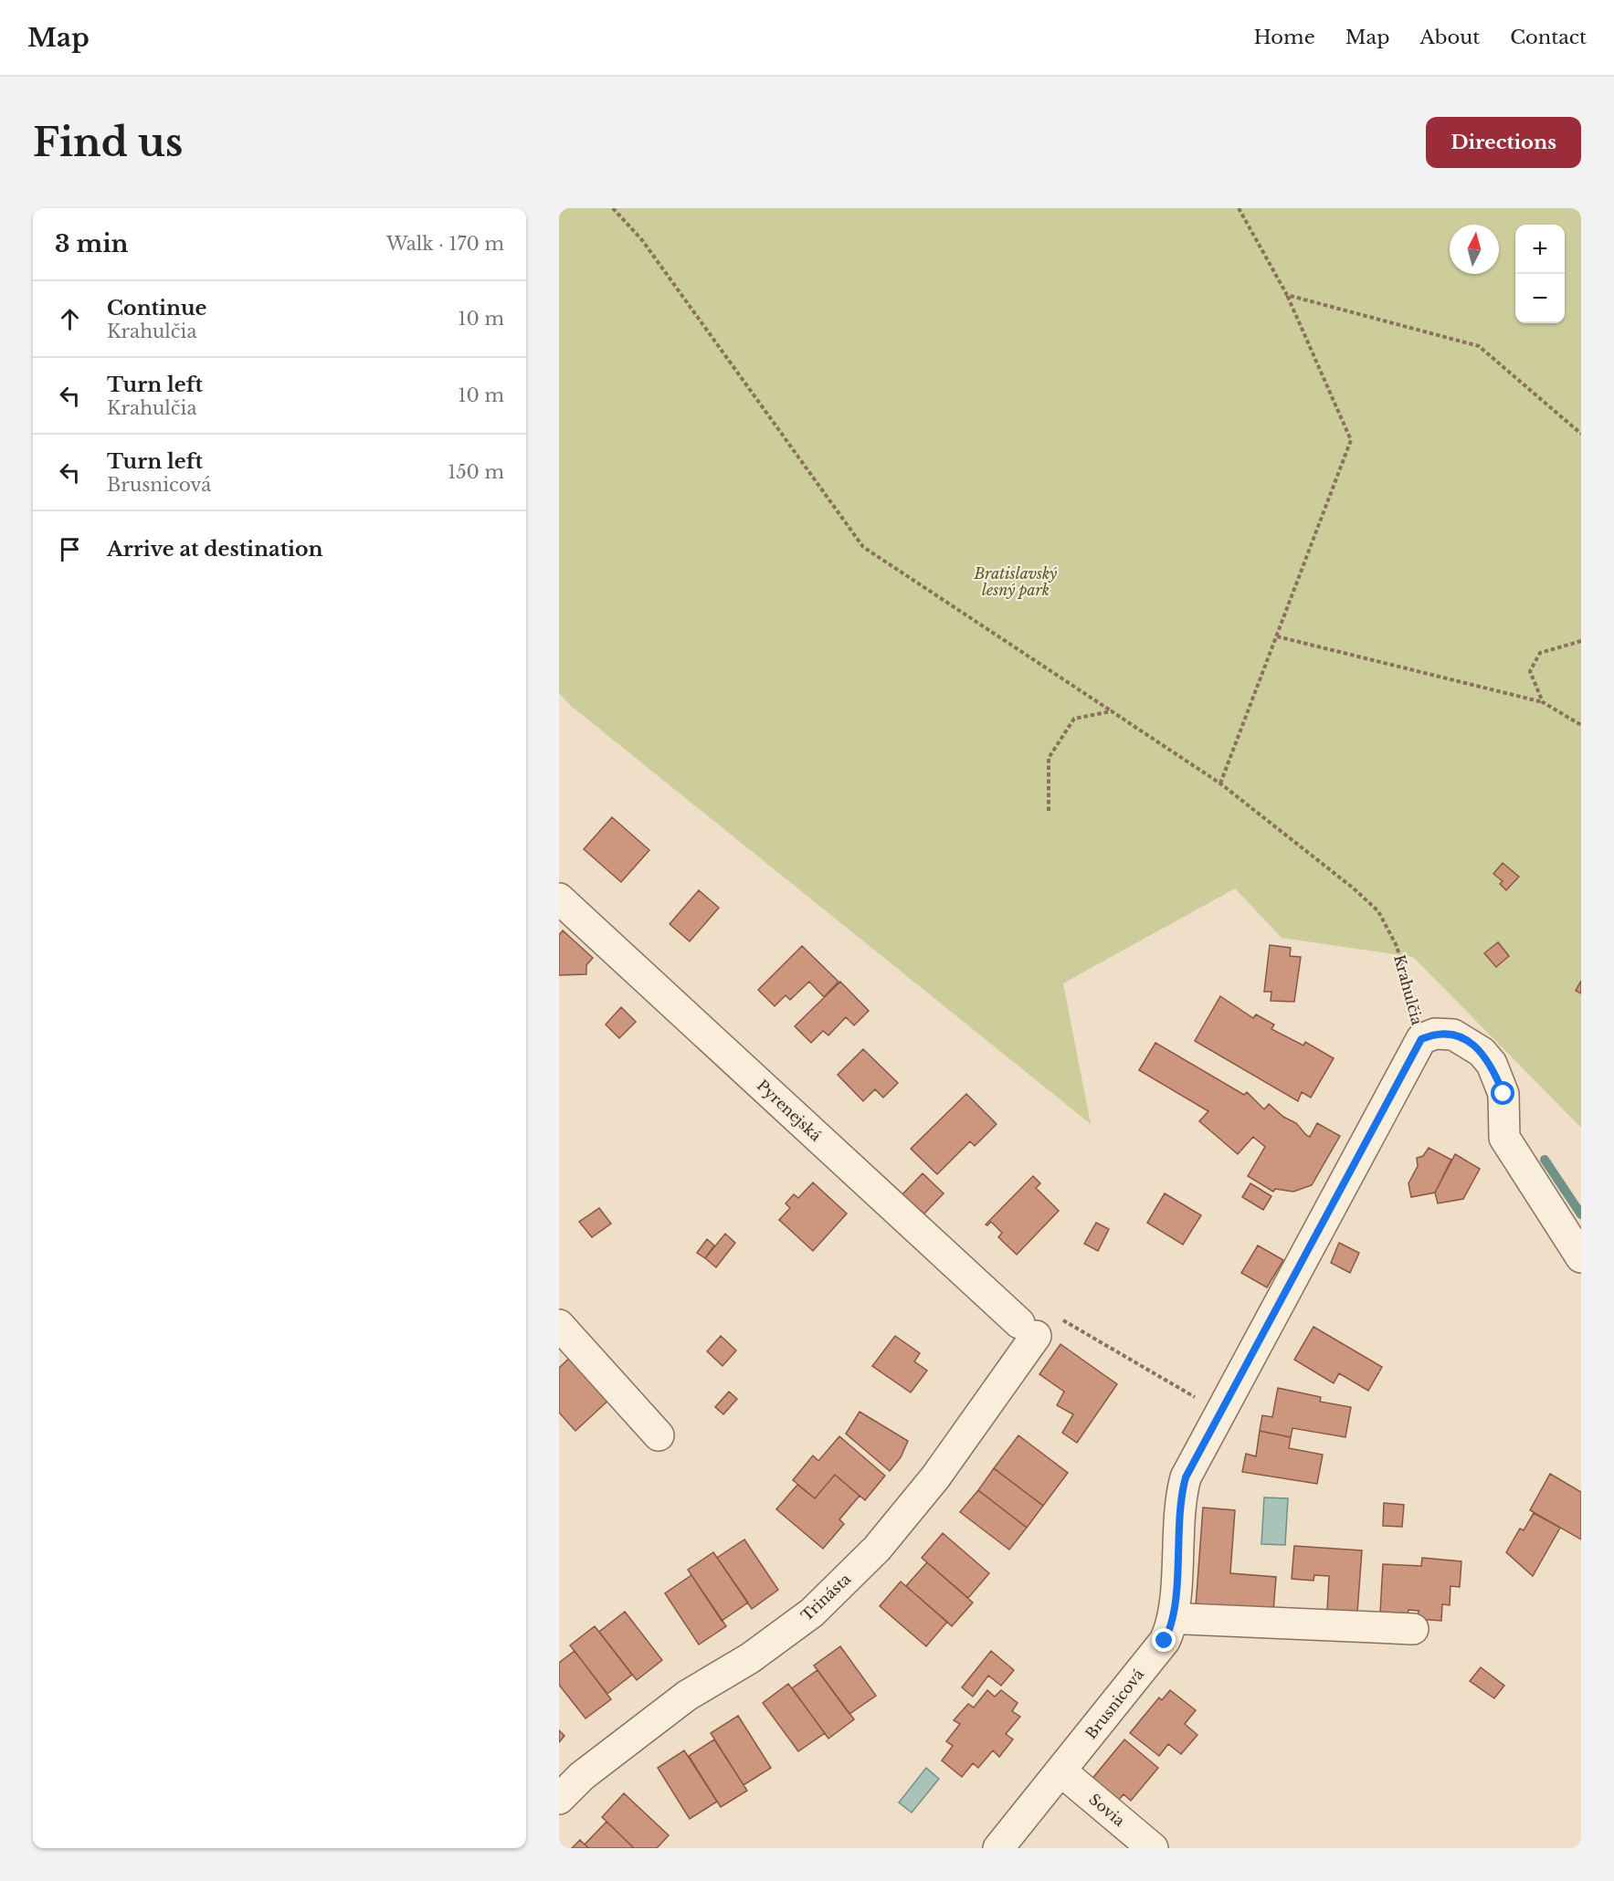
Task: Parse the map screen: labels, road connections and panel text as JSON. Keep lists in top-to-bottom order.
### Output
{
  "streets": {
    "street": [
      "Krahulčia",
      "Pyrenejská",
      "Trinásta",
      "Brusnicová",
      "Sovia"
    ]
  },
  "crossings": [
    ["Krahulčia", "Brusnicová"],
    ["Pyrenejská", "Trinásta"],
    ["Brusnicová", "Sovia"]
  ],
  "parks": ["Bratislavský lesný park"],
  "north": "top",
  "page": {
    "header": "Map",
    "nav": [
      "Home",
      "Map",
      "About",
      "Contact"
    ],
    "buttons": "Directions",
    "title": "Find us",
    "heading": ["3 min", "Walk · 170 m"],
    "map_buttons": ["+", "−"],
    "list": [
      ["Continue", "Krahulčia", "10 m"],
      ["Turn left", "Krahulčia", "10 m"],
      ["Turn left", "Brusnicová", "150 m"],
      "Arrive at destination"
    ]
  }
}
